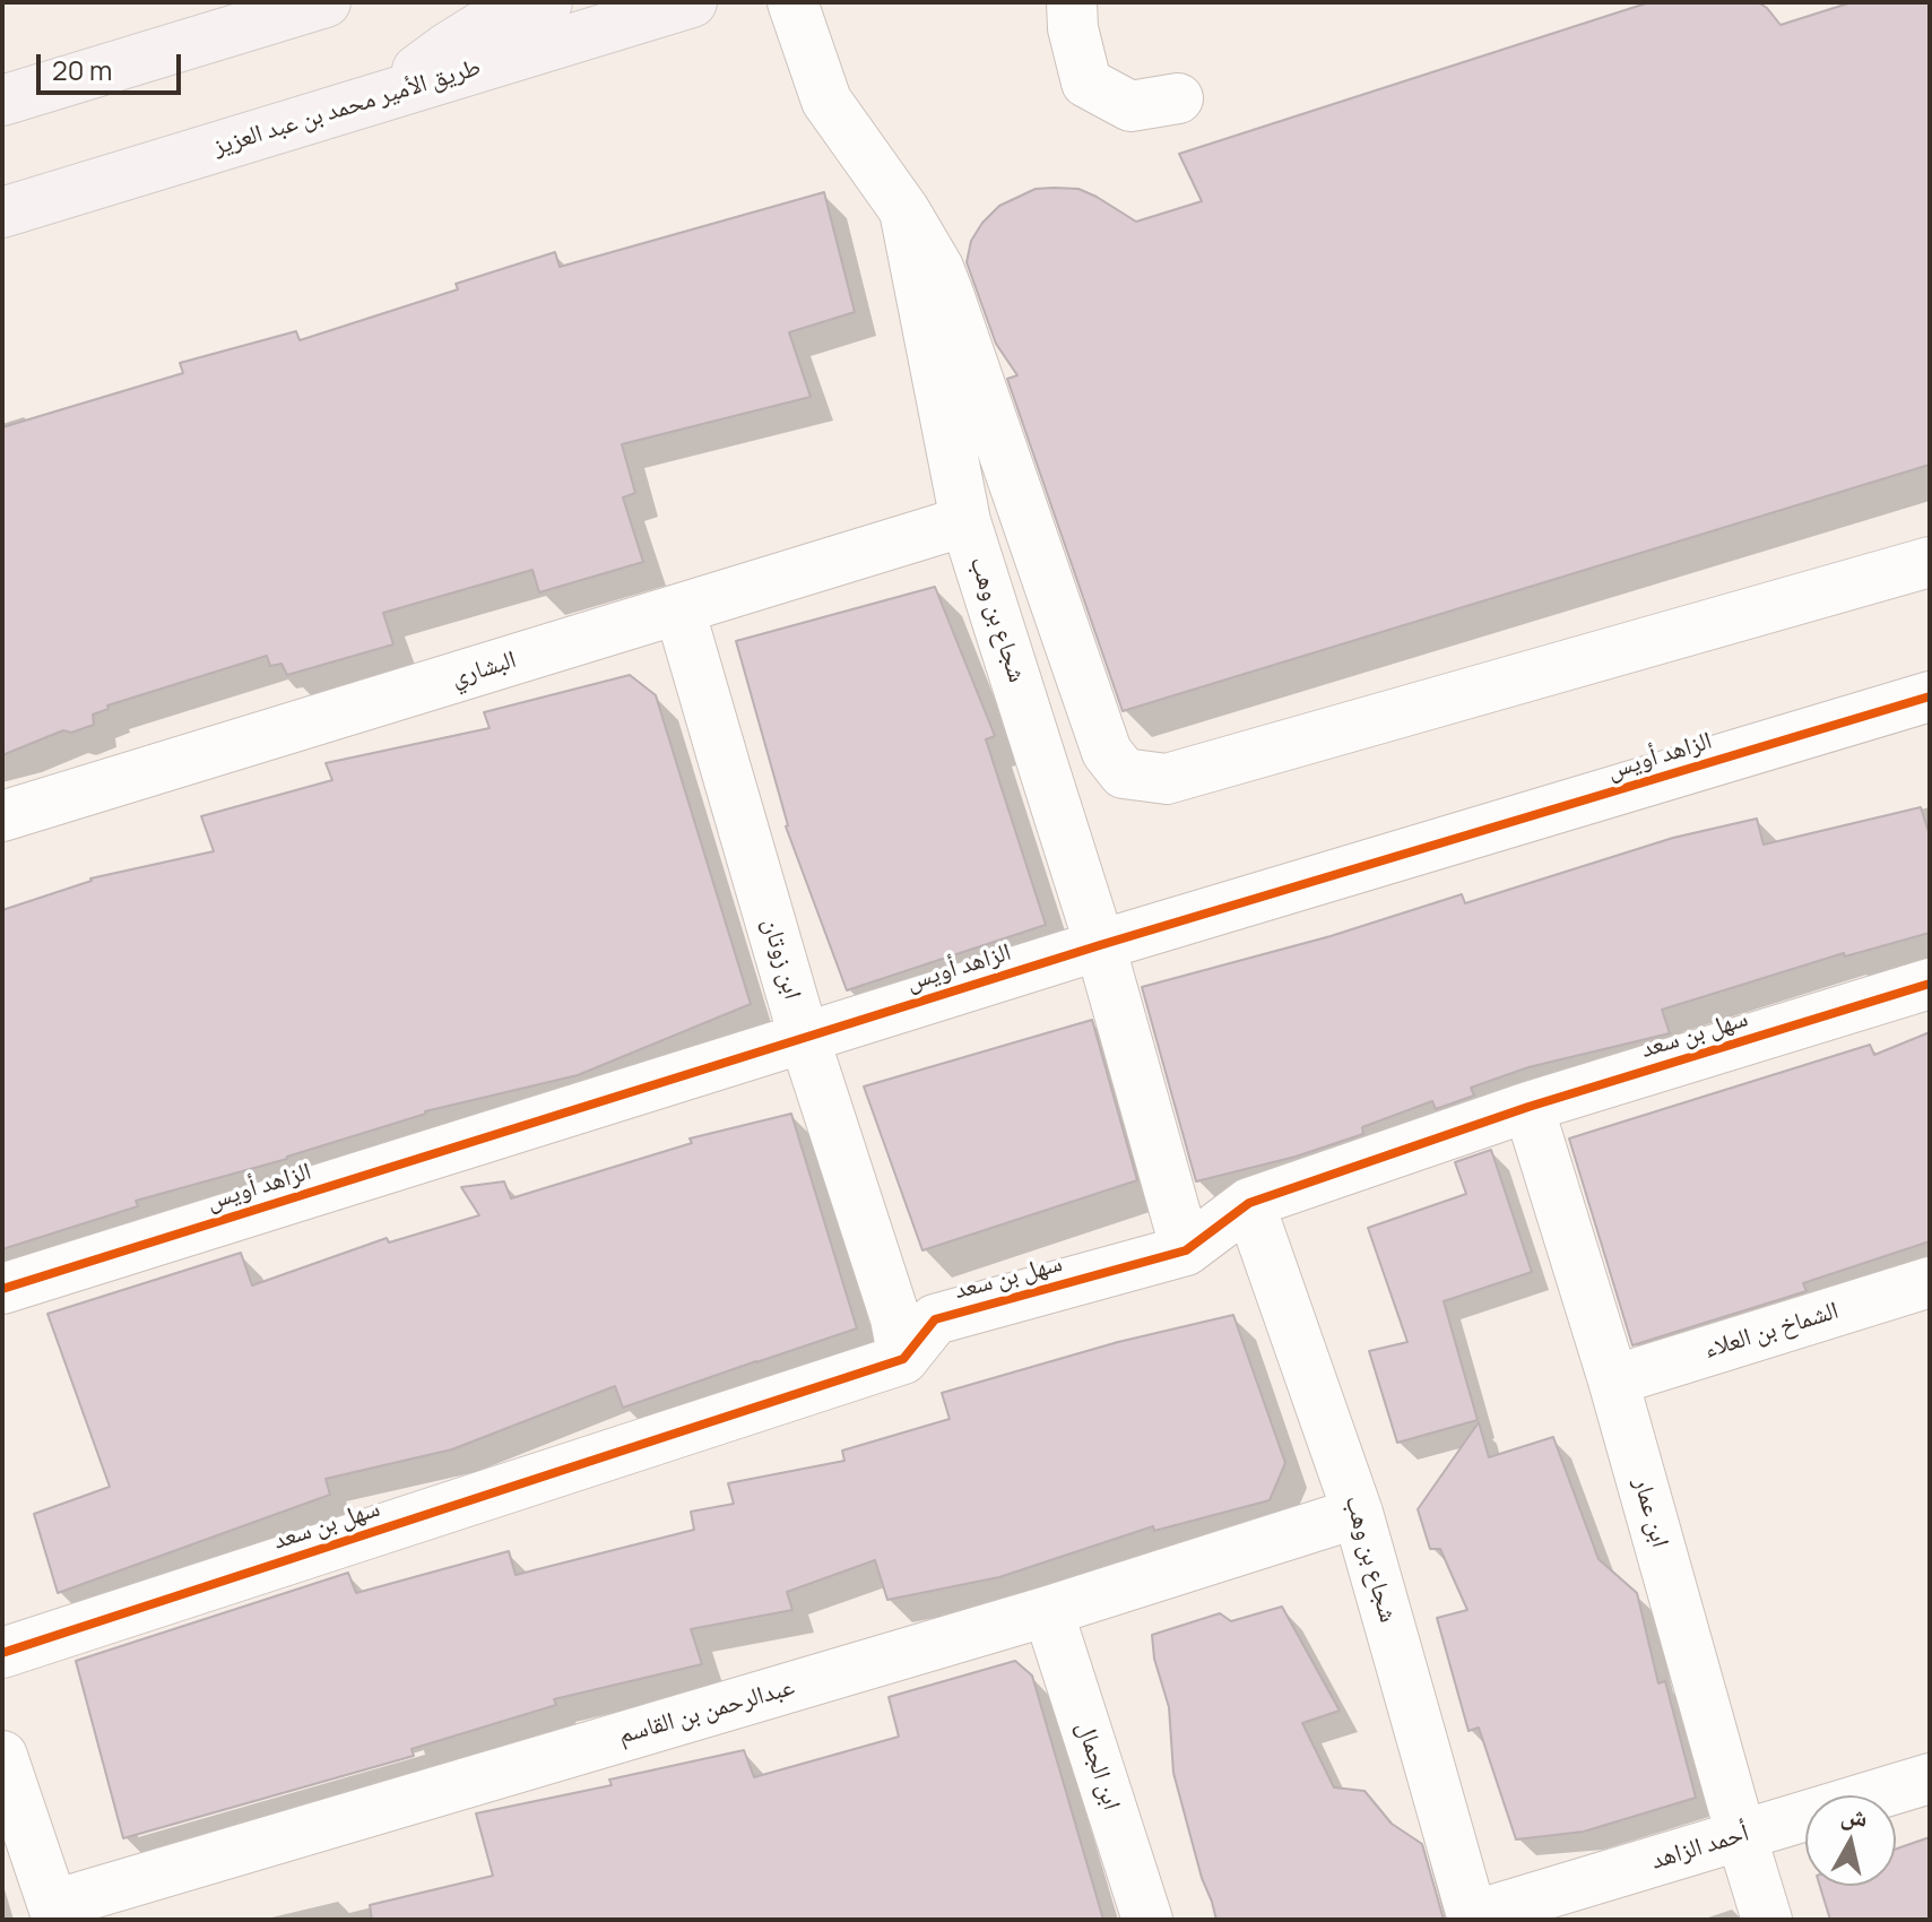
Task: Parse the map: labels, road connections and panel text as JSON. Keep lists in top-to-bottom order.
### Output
{
  "streets": {
    "main road": ["طريق الأمير محمد بن عبد العزيز"],
    "street": [
      "شجاع بن وهب",
      "البشاري",
      "الزاهد أويس",
      "ابن زوتان",
      "سهل بن سعد",
      "الشماخ بن العلاء",
      "ابن عمار",
      "عبدالرحمن بن القاسم",
      "ابن الجمال",
      "أحمد الزاهد"
    ]
  },
  "crossings": [
    ["شجاع بن وهب", "البشاري"],
    ["شجاع بن وهب", "الزاهد أويس"],
    ["شجاع بن وهب", "سهل بن سعد"],
    ["شجاع بن وهب", "عبدالرحمن بن القاسم"],
    ["شجاع بن وهب", "أحمد الزاهد"],
    ["البشاري", "ابن زوتان"],
    ["الزاهد أويس", "ابن زوتان"],
    ["ابن زوتان", "سهل بن سعد"],
    ["سهل بن سعد", "ابن عمار"],
    ["الشماخ بن العلاء", "ابن عمار"],
    ["ابن عمار", "أحمد الزاهد"],
    ["عبدالرحمن بن القاسم", "ابن الجمال"]
  ],
  "scale_bar": "20 m",
  "north": "top"
}
